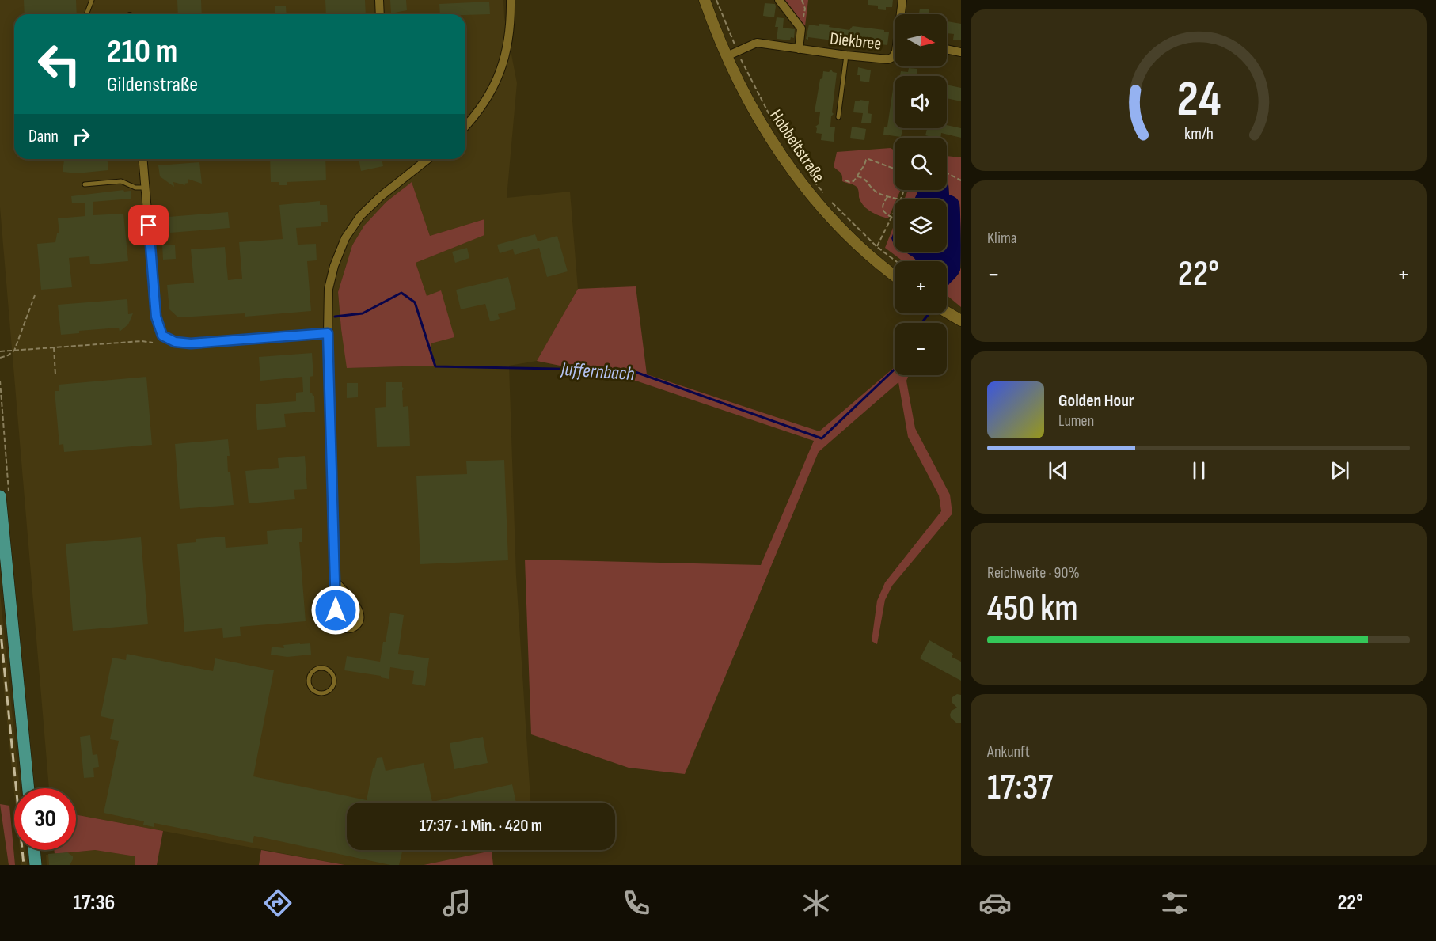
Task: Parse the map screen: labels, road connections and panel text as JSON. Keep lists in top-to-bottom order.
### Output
{
  "streets": {
    "street": ["Diekbree", "Hobbeltstraße"]
  },
  "crossings": [
    ["Diekbree", "Hobbeltstraße"]
  ],
  "water": ["Juffernbach"],
  "north": "right",
  "page": {
    "map_buttons": ["+", "−"],
    "turn": ["210 m", "Gildenstraße"],
    "then": "Dann",
    "tile": [
      "Klima",
      ["Reichweite · 90%", "450 km"],
      ["Ankunft", "17:37"]
    ],
    "heat": ["−", "22°", "+"],
    "song": ["Golden Hour", "Lumen"],
    "limit": "30",
    "trip": "17:37 · 1 Min. · 420 m",
    "tabs": ["17:36", "22°"],
    "gauge": ["24", "km/h"]
  }
}
